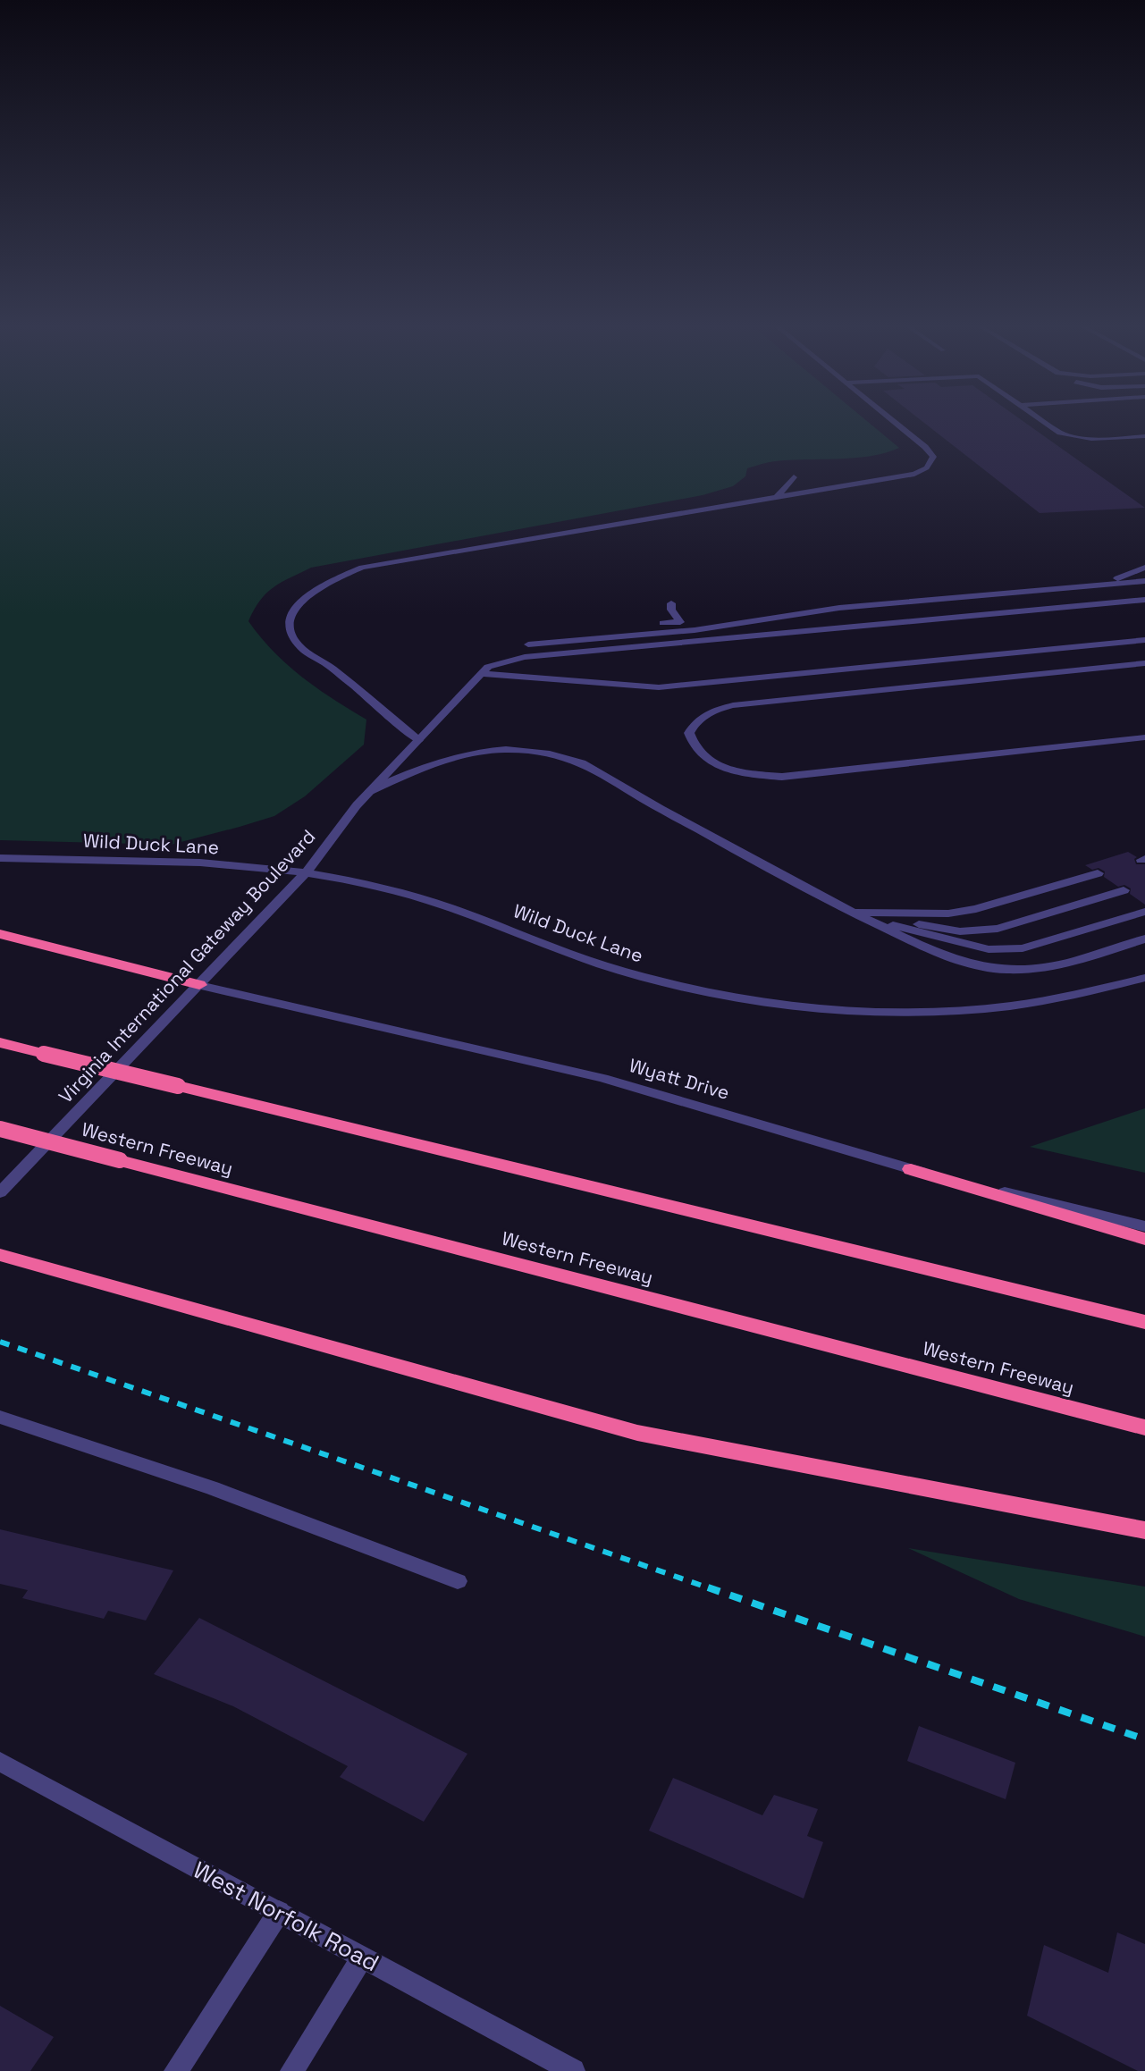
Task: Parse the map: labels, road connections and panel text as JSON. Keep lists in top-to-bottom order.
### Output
{
  "streets": {
    "highway": ["Western Freeway"],
    "street": [
      "Wild Duck Lane",
      "Virginia International Gateway Boulevard",
      "Wyatt Drive",
      "West Norfolk Road"
    ]
  },
  "crossings": [
    ["Wild Duck Lane", "Virginia International Gateway Boulevard"],
    ["Virginia International Gateway Boulevard", "Wyatt Drive"]
  ]
}
